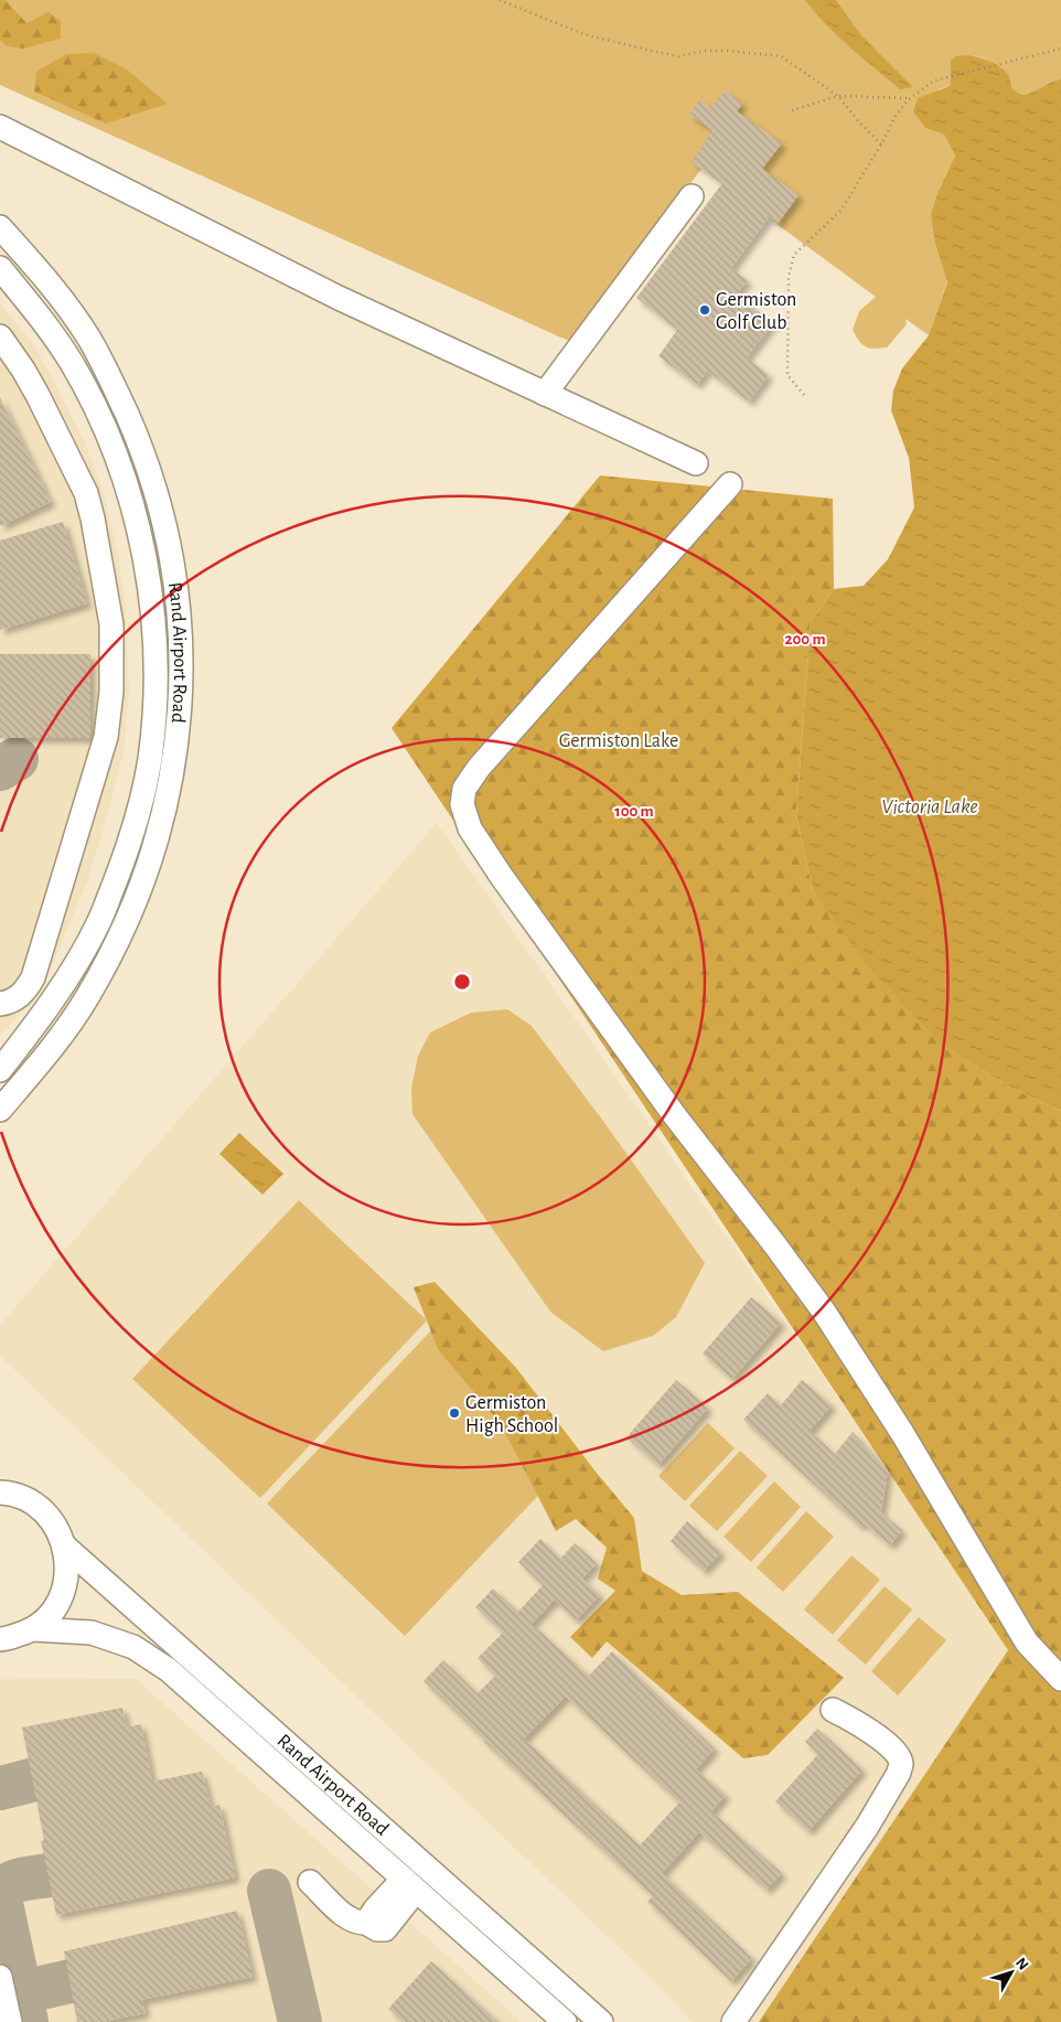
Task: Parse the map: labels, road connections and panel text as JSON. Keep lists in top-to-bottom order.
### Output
{
  "streets": {
    "street": ["Rand Airport Road"]
  },
  "water": ["Victoria Lake"],
  "parks": ["Germiston Lake"],
  "places": ["Germiston Golf Club", "Germiston High School"],
  "north": "top right",
  "rings": ["200 m", "100 m"]
}
